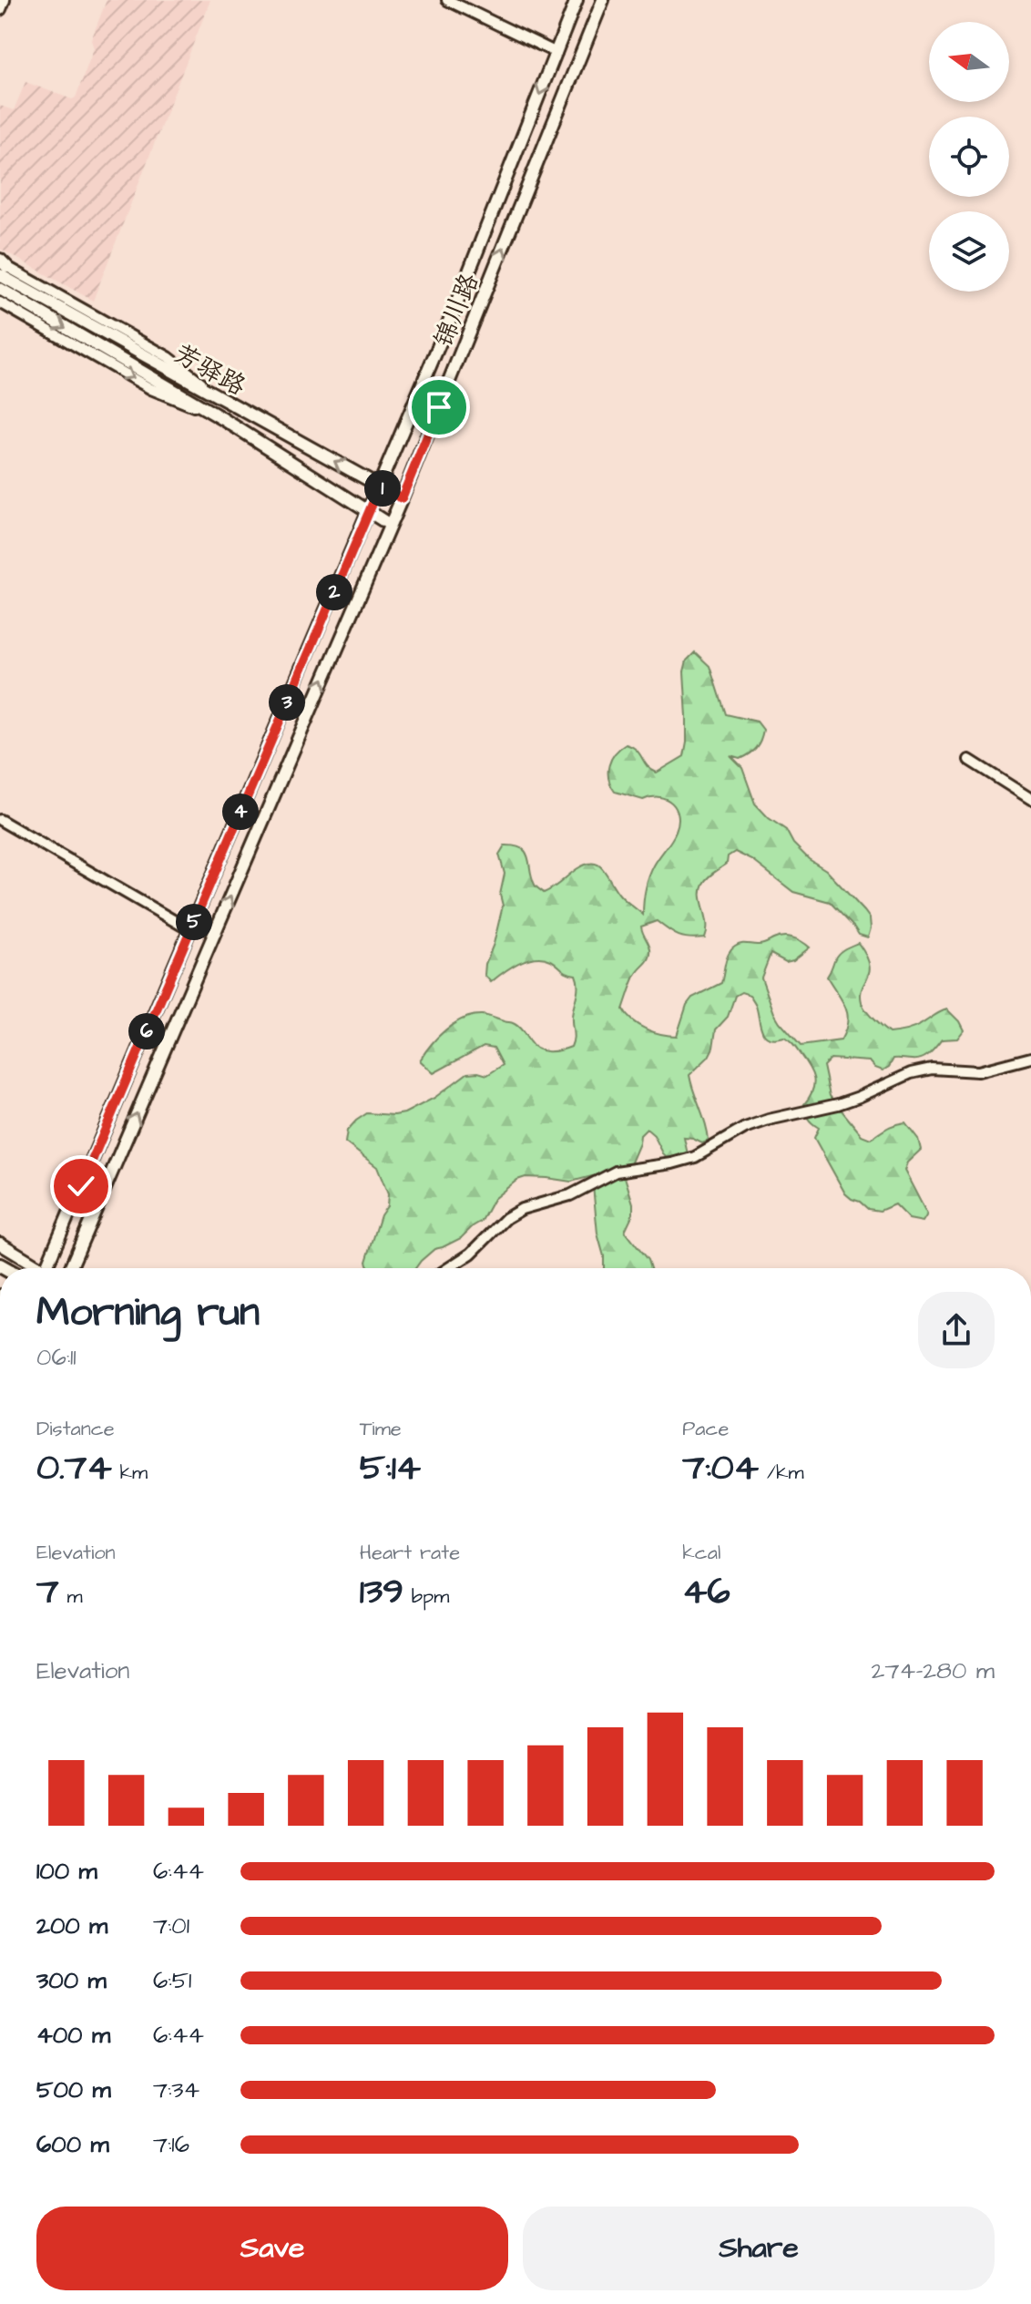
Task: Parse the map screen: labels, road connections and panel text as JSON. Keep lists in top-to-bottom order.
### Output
{
  "streets": {
    "main road": ["锦川路", "芳驿路"]
  },
  "crossings": [
    ["锦川路", "芳驿路"]
  ],
  "north": "left",
  "page": {
    "pins": [
      "1",
      "2",
      "3",
      "4",
      "5",
      "6"
    ],
    "heading": ["Morning run", "06:11"],
    "stats": [
      ["Distance", "0.74 km"],
      ["Time", "5:14"],
      ["Pace", "7:04 /km"],
      ["Elevation", "7 m"],
      ["Heart rate", "139 bpm"],
      ["kcal", "46"]
    ],
    "chart": ["Elevation", "274–280 m"],
    "list": [
      {
        "name": "100 m",
        "note": "6:44"
      },
      {
        "name": "200 m",
        "note": "7:01"
      },
      {
        "name": "300 m",
        "note": "6:51"
      },
      {
        "name": "400 m",
        "note": "6:44"
      },
      {
        "name": "500 m",
        "note": "7:34"
      },
      {
        "name": "600 m",
        "note": "7:16"
      }
    ],
    "buttons": ["Save", "Share"]
  }
}
